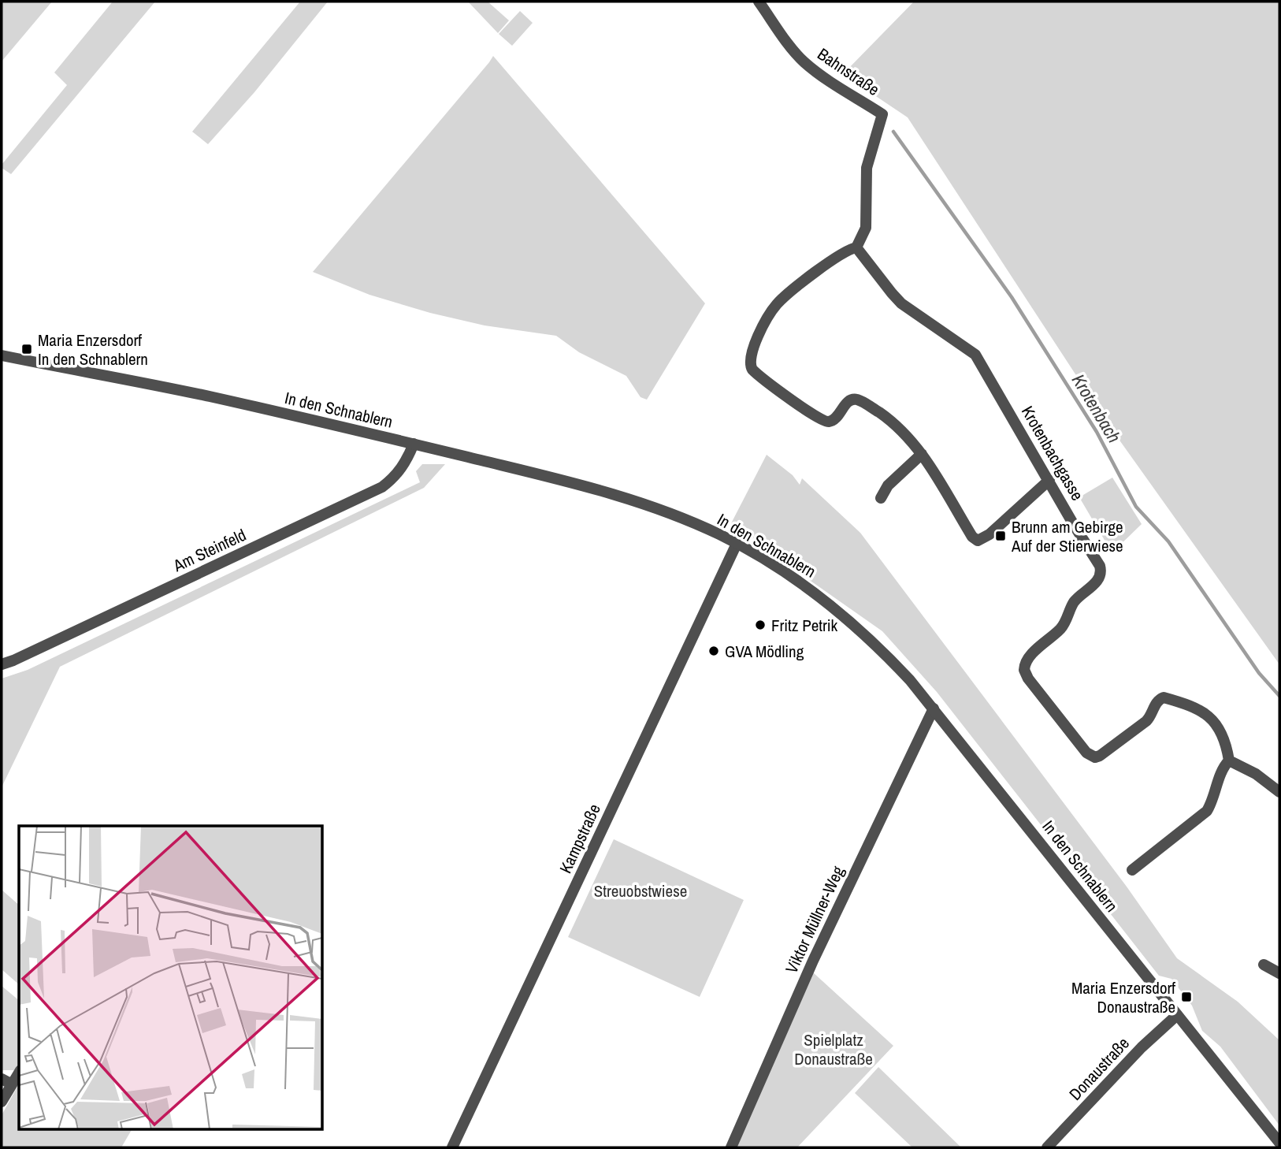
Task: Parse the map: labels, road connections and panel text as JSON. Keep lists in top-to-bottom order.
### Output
{
  "streets": {
    "street": [
      "Bahnstraße",
      "In den Schnablern",
      "Krotenbachgasse",
      "Am Steinfeld",
      "Kampstraße",
      "Viktor Müllner-Weg",
      "Donaustraße"
    ]
  },
  "crossings": [
    ["Bahnstraße", "Krotenbachgasse"],
    ["In den Schnablern", "Am Steinfeld"],
    ["In den Schnablern", "Kampstraße"],
    ["In den Schnablern", "Viktor Müllner-Weg"],
    ["In den Schnablern", "Donaustraße"]
  ],
  "water": ["Krotenbach"],
  "parks": ["Streuobstwiese", "Spielplatz Donaustraße"],
  "places": {
    "transit": ["Maria Enzersdorf In den Schnablern", "Brunn am Gebirge Auf der Stierwiese", "Maria Enzersdorf Donaustraße"],
    "other": ["Fritz Petrik", "GVA Mödling"]
  }
}
